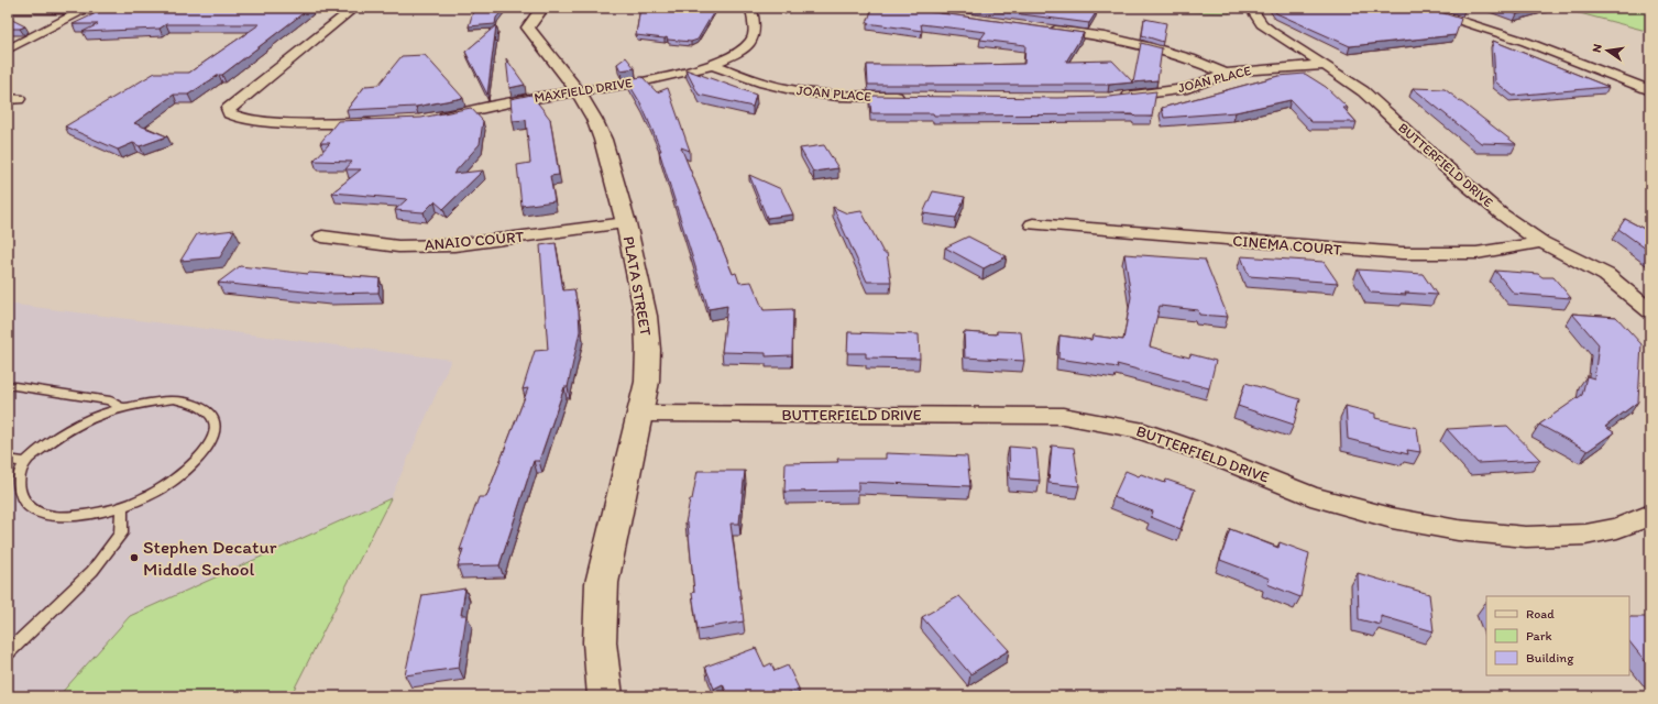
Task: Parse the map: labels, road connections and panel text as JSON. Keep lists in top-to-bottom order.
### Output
{
  "streets": {
    "street": [
      "JOAN PLACE",
      "MAXFIELD DRIVE",
      "BUTTERFIELD DRIVE",
      "ANAIO COURT",
      "CINEMA COURT",
      "PLATA STREET"
    ]
  },
  "crossings": [
    ["JOAN PLACE", "MAXFIELD DRIVE"],
    ["JOAN PLACE", "BUTTERFIELD DRIVE"],
    ["MAXFIELD DRIVE", "PLATA STREET"],
    ["BUTTERFIELD DRIVE", "CINEMA COURT"],
    ["BUTTERFIELD DRIVE", "PLATA STREET"],
    ["ANAIO COURT", "PLATA STREET"]
  ],
  "places": ["Stephen Decatur Middle School"],
  "legend": ["Road", "Park", "Building"],
  "north": "left"
}
